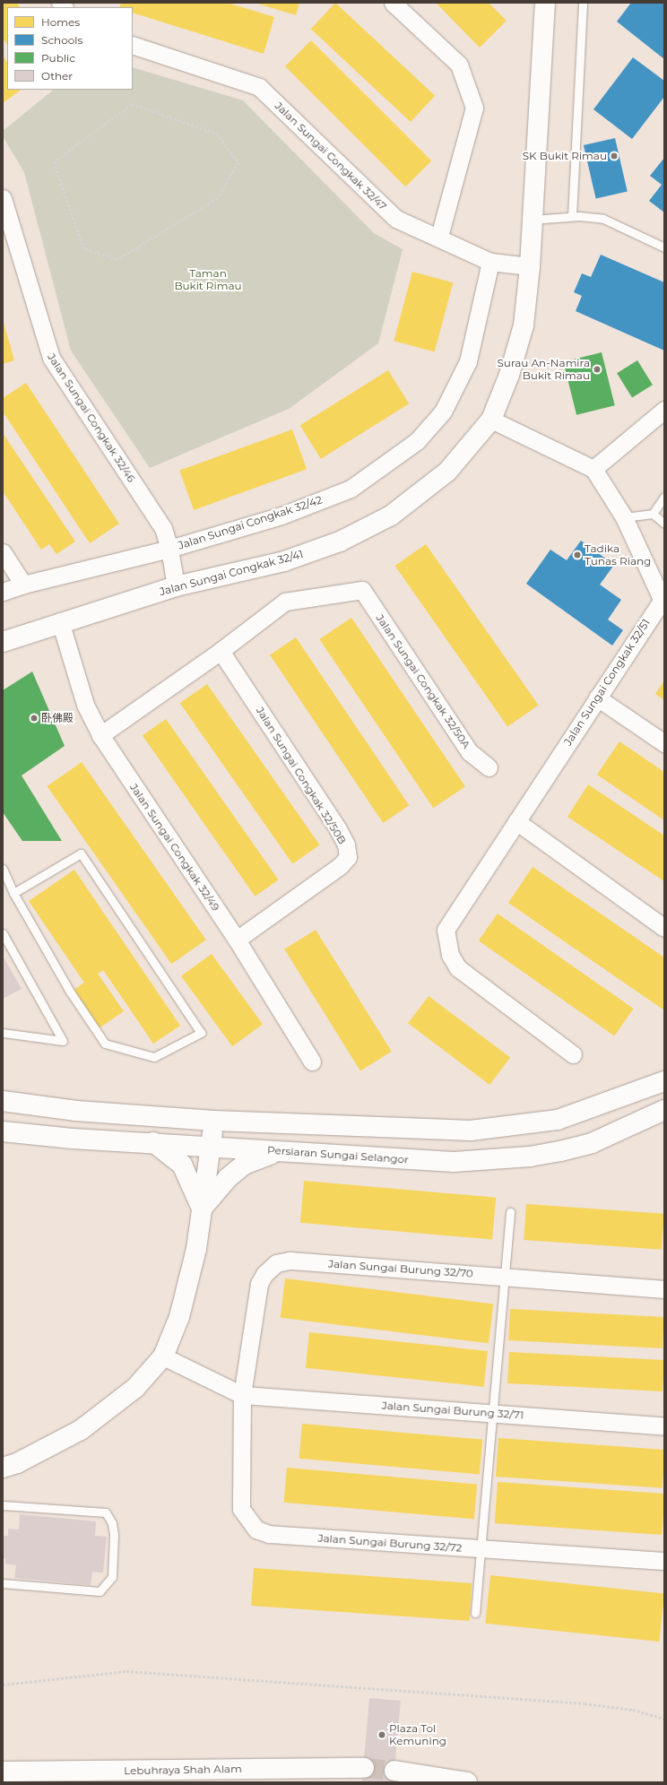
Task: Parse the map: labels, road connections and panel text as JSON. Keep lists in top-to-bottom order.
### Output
{
  "streets": {
    "main road": ["Jalan Sungai Congkak 32/41", "Persiaran Sungai Selangor", "Lebuhraya Shah Alam"],
    "street": [
      "Jalan Sungai Congkak 32/47",
      "Jalan Sungai Congkak 32/46",
      "Jalan Sungai Congkak 32/42",
      "Jalan Sungai Congkak 32/50A",
      "Jalan Sungai Congkak 32/51",
      "Jalan Sungai Congkak 32/50B",
      "Jalan Sungai Congkak 32/49",
      "Jalan Sungai Burung 32/70",
      "Jalan Sungai Burung 32/71",
      "Jalan Sungai Burung 32/72"
    ]
  },
  "crossings": [
    ["Jalan Sungai Congkak 32/47", "Jalan Sungai Congkak 32/42"],
    ["Jalan Sungai Congkak 32/47", "Jalan Sungai Congkak 32/41"],
    ["Jalan Sungai Congkak 32/46", "Jalan Sungai Congkak 32/42"],
    ["Jalan Sungai Congkak 32/46", "Jalan Sungai Congkak 32/41"],
    ["Jalan Sungai Congkak 32/41", "Jalan Sungai Congkak 32/49"],
    ["Jalan Sungai Congkak 32/50A", "Jalan Sungai Congkak 32/50B"],
    ["Jalan Sungai Congkak 32/50B", "Jalan Sungai Congkak 32/49"],
    ["Jalan Sungai Burung 32/70", "Jalan Sungai Burung 32/71"],
    ["Jalan Sungai Burung 32/70", "Jalan Sungai Burung 32/72"],
    ["Jalan Sungai Burung 32/71", "Jalan Sungai Burung 32/72"]
  ],
  "parks": ["Taman Bukit Rimau"],
  "places": [
    "SK Bukit Rimau",
    "Surau An-Namira Bukit Rimau",
    "Tadika Tunas Riang",
    "卧佛殿",
    "Plaza Tol Kemuning"
  ],
  "legend": [
    "Homes",
    "Schools",
    "Public",
    "Other"
  ]
}
